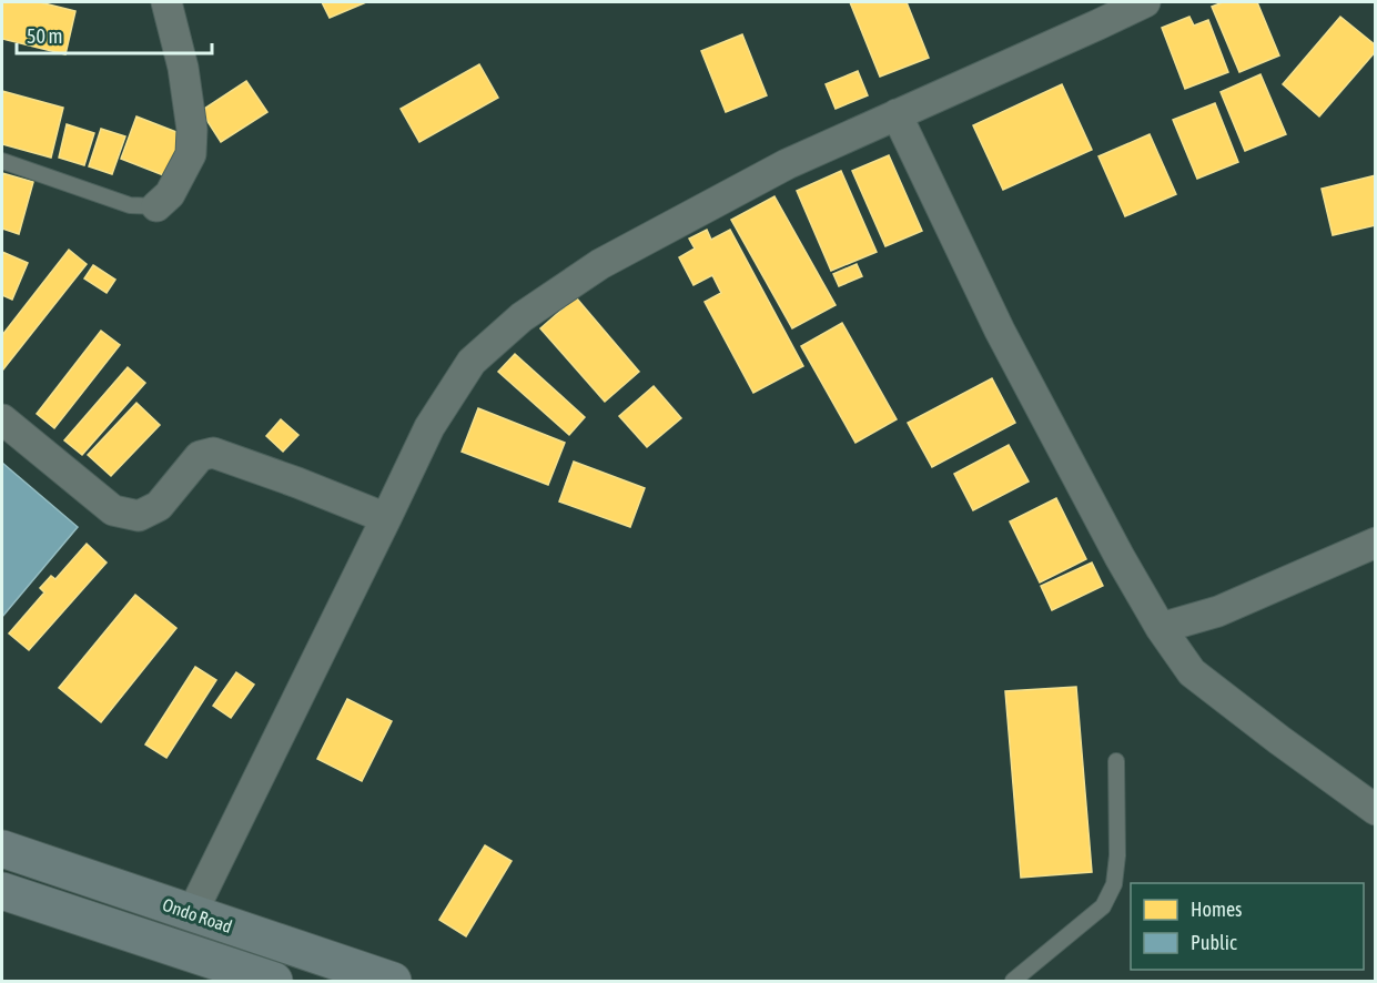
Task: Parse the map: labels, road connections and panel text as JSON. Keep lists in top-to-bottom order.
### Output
{
  "streets": {
    "main road": ["Ondo Road"]
  },
  "legend": ["Homes", "Public"],
  "scale_bar": "50 m"
}
